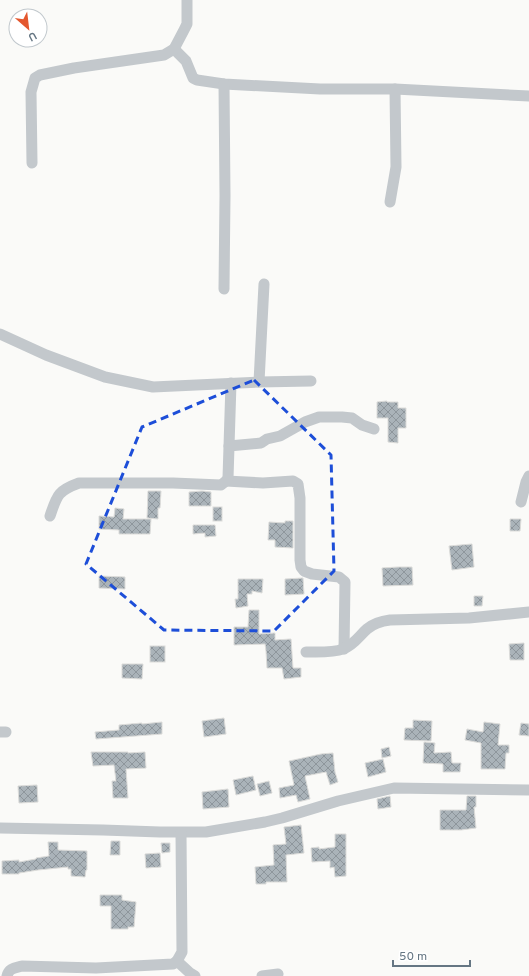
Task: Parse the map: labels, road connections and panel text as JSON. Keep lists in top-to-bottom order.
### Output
{
  "scale_bar": "50 m",
  "north": "bottom right"
}
